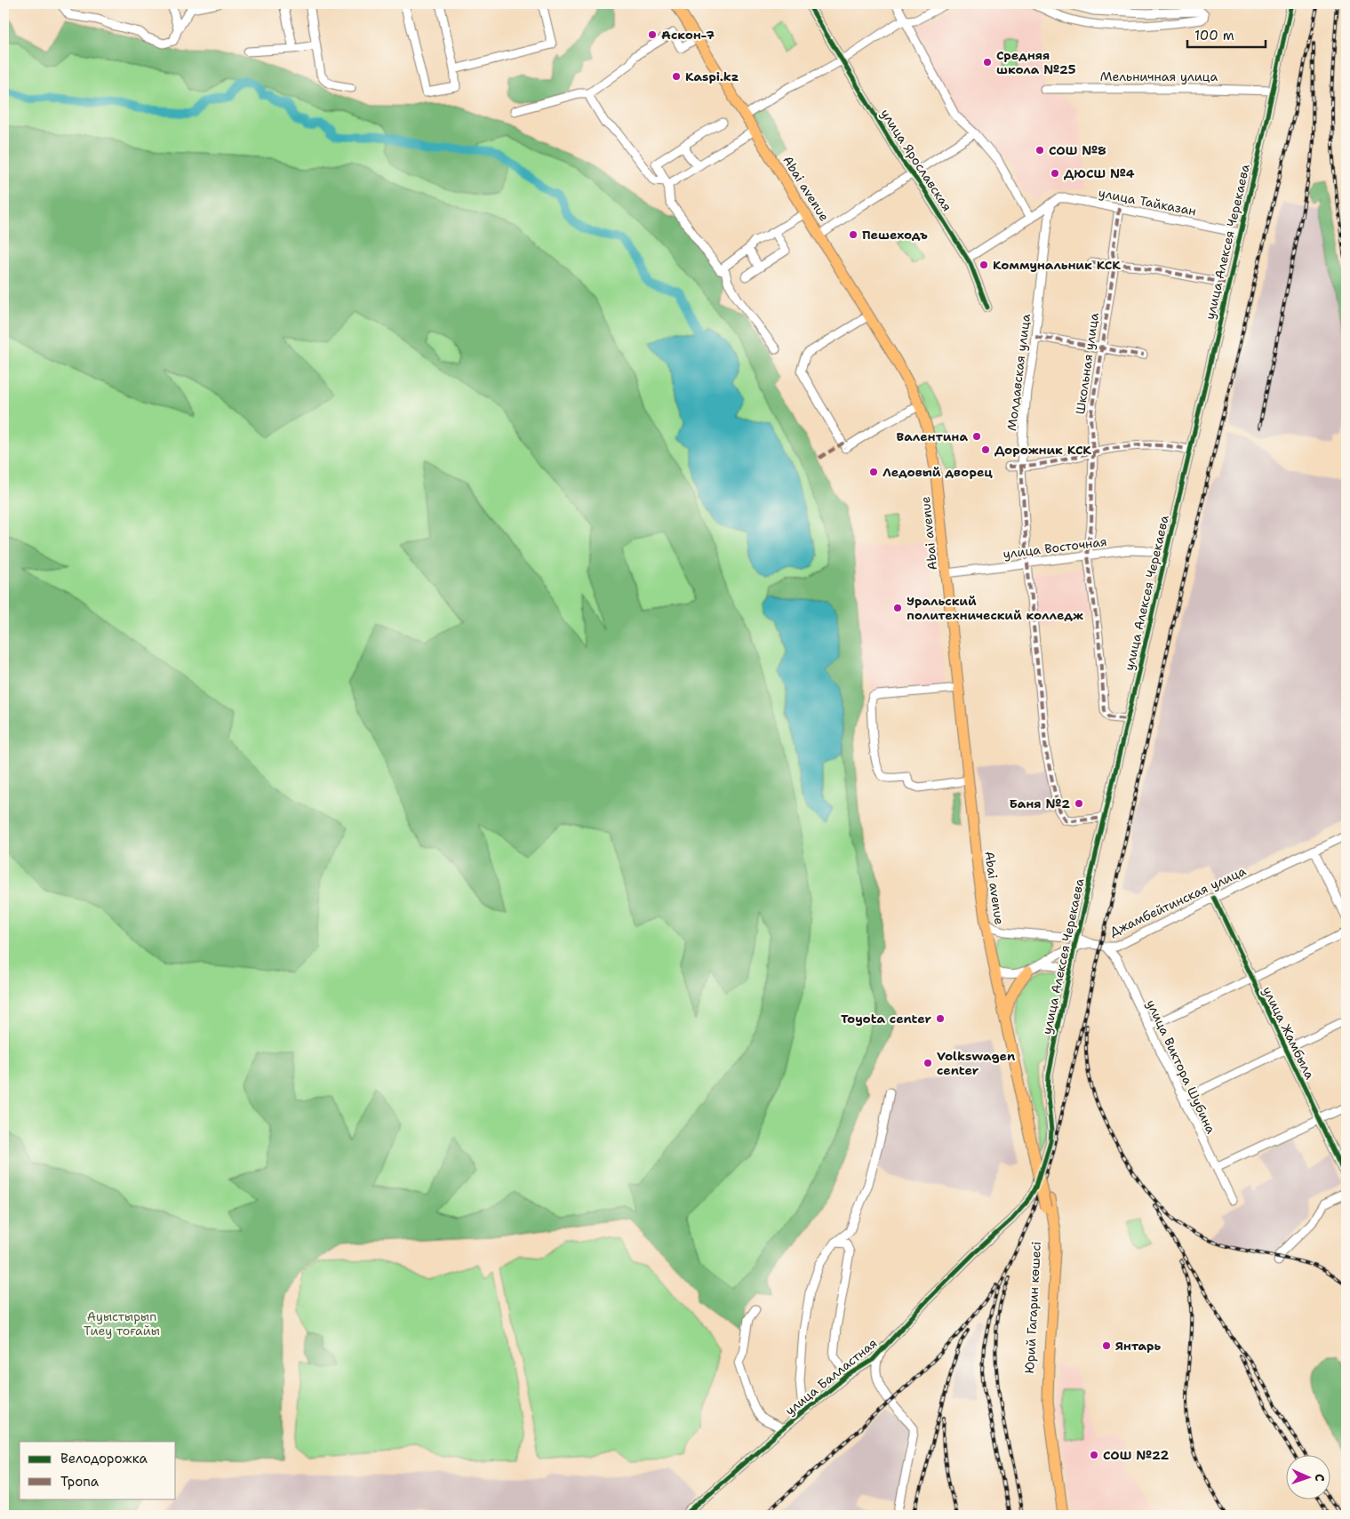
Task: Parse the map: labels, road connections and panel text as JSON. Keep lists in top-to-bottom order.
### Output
{
  "streets": {
    "main road": ["Abai avenue", "Юрий Гагарин көшесі"],
    "street": [
      "Мельничная улица",
      "улица Ярославская",
      "улица Тайказан",
      "улица Алексея Черекаева",
      "Школьная улица",
      "Молдавская улица",
      "улица Восточная",
      "Джамбейтинская улица",
      "улица Жамбыла",
      "улица Виктора Шубина",
      "улица Балластная"
    ]
  },
  "crossings": [
    ["Мельничная улица", "улица Алексея Черекаева"],
    ["Abai avenue", "улица Восточная"],
    ["Abai avenue", "Джамбейтинская улица"],
    ["Abai avenue", "Юрий Гагарин көшесі"],
    ["улица Тайказан", "улица Алексея Черекаева"],
    ["улица Тайказан", "Школьная улица"],
    ["улица Тайказан", "Молдавская улица"],
    ["улица Алексея Черекаева", "Школьная улица"],
    ["улица Алексея Черекаева", "Молдавская улица"],
    ["улица Алексея Черекаева", "улица Восточная"],
    ["улица Алексея Черекаева", "Джамбейтинская улица"],
    ["улица Алексея Черекаева", "улица Балластная"],
    ["Школьная улица", "улица Восточная"],
    ["Молдавская улица", "улица Восточная"],
    ["Джамбейтинская улица", "улица Жамбыла"],
    ["Джамбейтинская улица", "улица Виктора Шубина"]
  ],
  "parks": ["Ауыстырып Тиеу тоғайы"],
  "places": [
    "Аскон-7",
    "Средняя школа №25",
    "Kaspi.kz",
    "СОШ №8",
    "ДЮСШ №4",
    "Пешеходъ",
    "Коммунальник КСК",
    "Валентина",
    "Дорожник КСК",
    "Ледовый дворец",
    "Уральский политехнический колледж",
    "Баня №2",
    "Toyota center",
    "Volkswagen center",
    "Янтарь",
    "СОШ №22"
  ],
  "legend": ["Велодорожка", "Тропа"],
  "scale_bar": "100 m",
  "north": "right"
}
